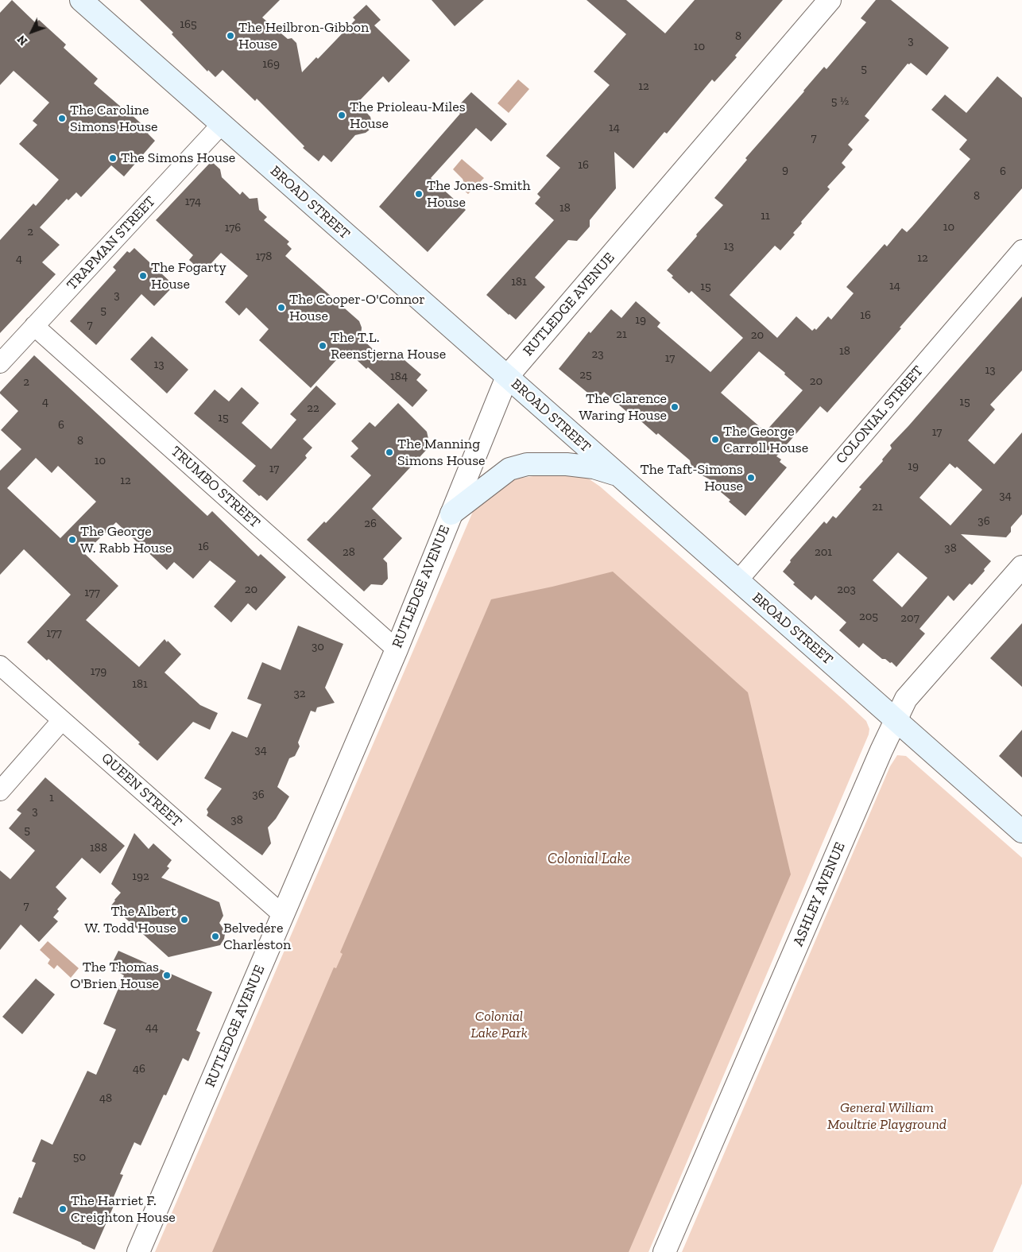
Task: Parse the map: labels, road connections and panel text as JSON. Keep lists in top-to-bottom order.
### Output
{
  "streets": {
    "main road": ["BROAD STREET"],
    "street": [
      "TRAPMAN STREET",
      "RUTLEDGE AVENUE",
      "COLONIAL STREET",
      "TRUMBO STREET",
      "QUEEN STREET",
      "ASHLEY AVENUE"
    ]
  },
  "crossings": [
    ["BROAD STREET", "TRAPMAN STREET"],
    ["BROAD STREET", "RUTLEDGE AVENUE"],
    ["BROAD STREET", "COLONIAL STREET"],
    ["BROAD STREET", "ASHLEY AVENUE"],
    ["TRAPMAN STREET", "TRUMBO STREET"],
    ["RUTLEDGE AVENUE", "TRUMBO STREET"],
    ["RUTLEDGE AVENUE", "QUEEN STREET"]
  ],
  "water": ["Colonial Lake"],
  "parks": ["Colonial Lake Park", "General William Moultrie Playground"],
  "places": [
    "The Heilbron-Gibbon House",
    "The Prioleau-Miles House",
    "The Caroline Simons House",
    "The Simons House",
    "The Jones-Smith House",
    "The Fogarty House",
    "The Cooper-O'Connor House",
    "The T.L. Reenstjerna House",
    "The Clarence Waring House",
    "The George Carroll House",
    "The Manning Simons House",
    "The Taft-Simons House",
    "The George W. Rabb House",
    "The Albert W. Todd House",
    "Belvedere Charleston",
    "The Thomas O'Brien House",
    "The Harriet F. Creighton House"
  ],
  "house_numbers": [
    "165",
    "8",
    "3",
    "10",
    "169",
    "5",
    "12",
    "5 ½",
    "14",
    "7",
    "16",
    "9",
    "6",
    "8",
    "174",
    "18",
    "11",
    "10",
    "176",
    "2",
    "13",
    "178",
    "12",
    "4",
    "181",
    "14",
    "15",
    "3",
    "5",
    "16",
    "19",
    "7",
    "21",
    "20",
    "18",
    "23",
    "17",
    "13",
    "13",
    "25",
    "184",
    "20",
    "2",
    "4",
    "15",
    "22",
    "15",
    "6",
    "17",
    "8",
    "10",
    "19",
    "17",
    "12",
    "34",
    "21",
    "36",
    "26",
    "16",
    "38",
    "28",
    "201",
    "20",
    "203",
    "177",
    "205",
    "207",
    "177",
    "30",
    "179",
    "181",
    "32",
    "34",
    "36",
    "1",
    "3",
    "38",
    "5",
    "188",
    "192",
    "7",
    "44",
    "46",
    "48",
    "50"
  ],
  "north": "bottom left"
}
